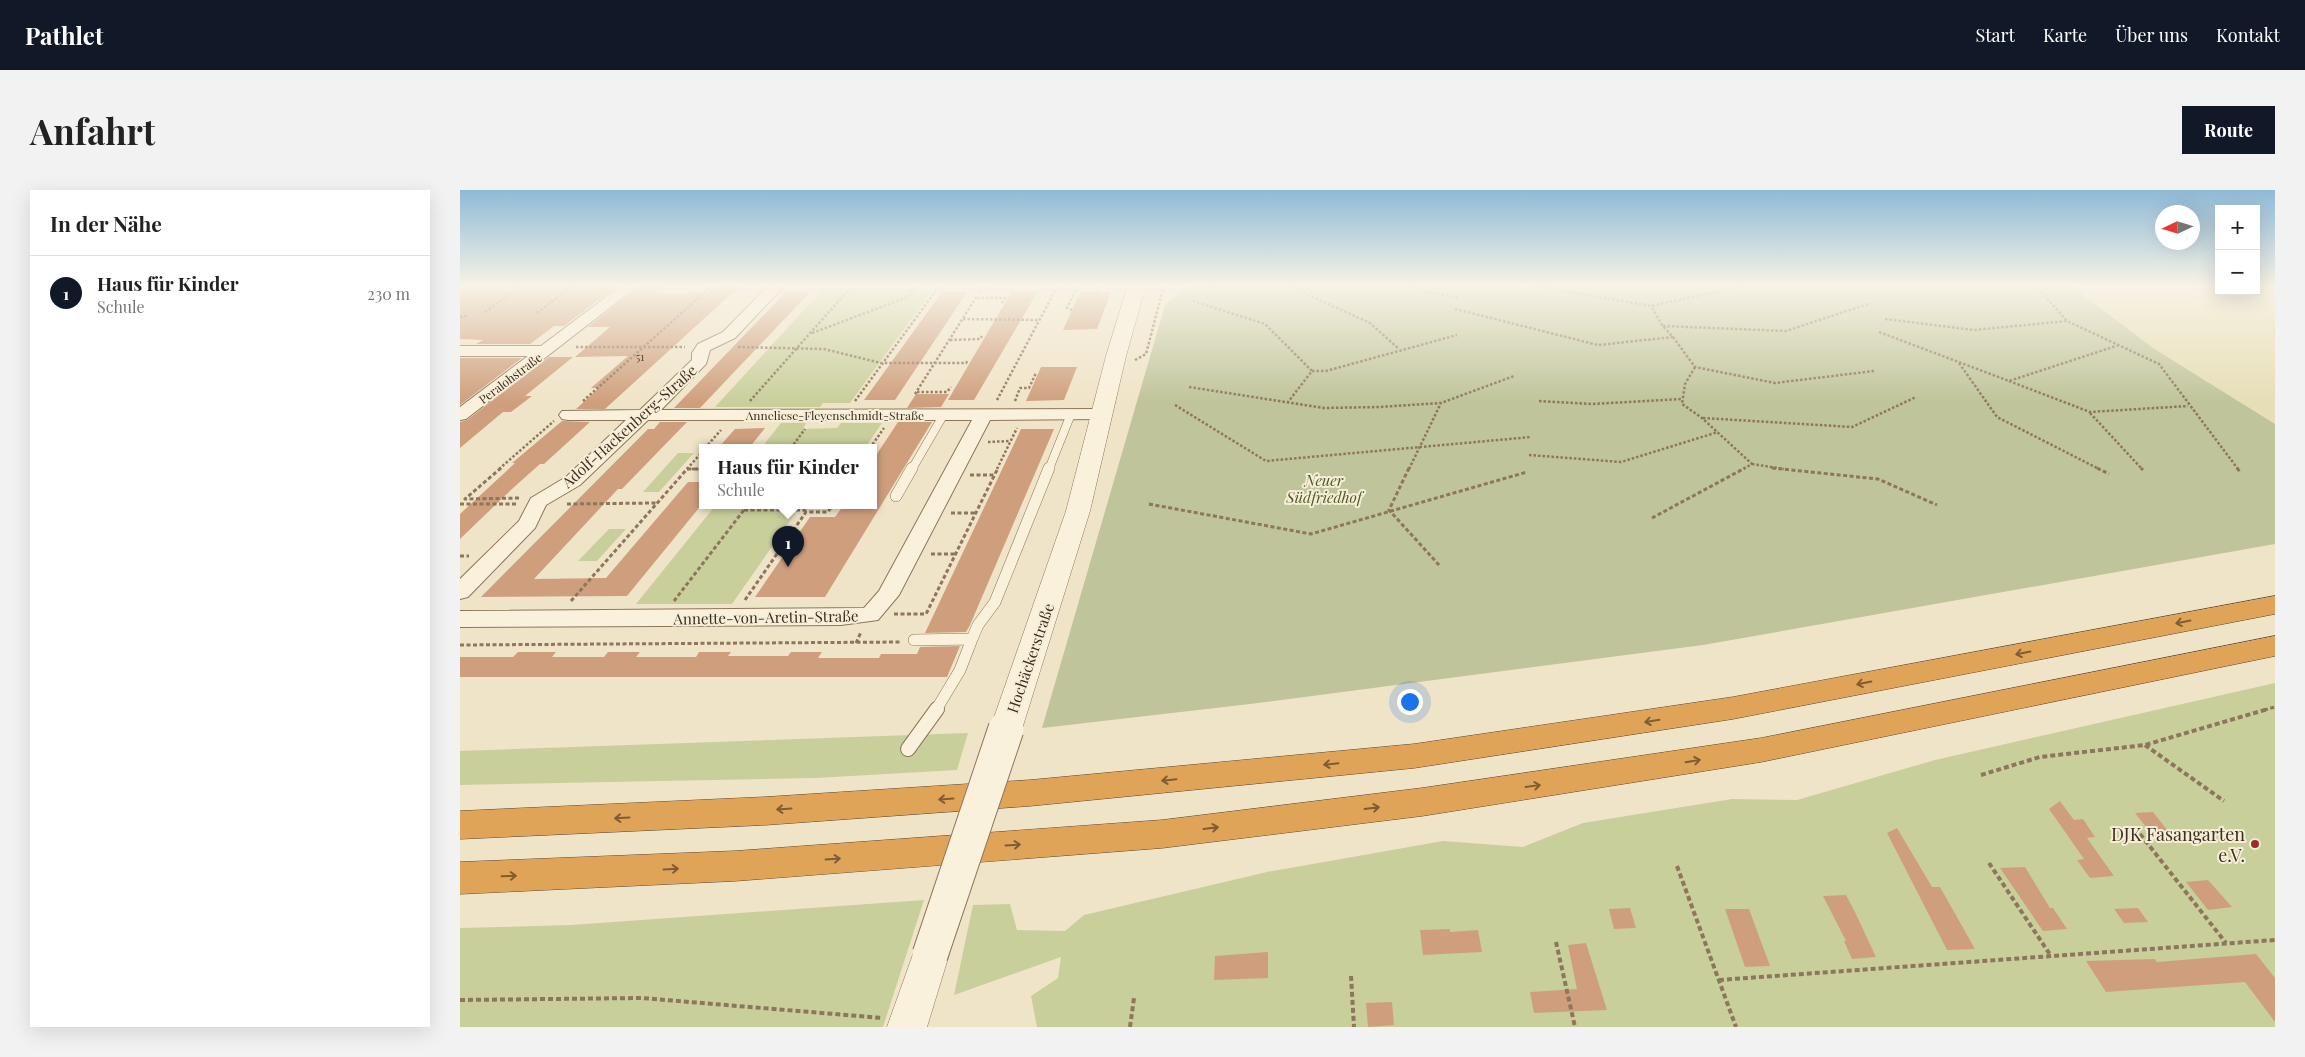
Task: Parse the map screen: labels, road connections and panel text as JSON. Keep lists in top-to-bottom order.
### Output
{
  "streets": {
    "street": [
      "Peralohstraße",
      "Anneliese-Fleyenschmidt-Straße",
      "Adolf-Hackenberg-Straße",
      "Annette-von-Aretin-Straße",
      "Hochäckerstraße"
    ]
  },
  "crossings": [
    ["Anneliese-Fleyenschmidt-Straße", "Adolf-Hackenberg-Straße"],
    ["Anneliese-Fleyenschmidt-Straße", "Annette-von-Aretin-Straße"],
    ["Anneliese-Fleyenschmidt-Straße", "Hochäckerstraße"]
  ],
  "parks": ["Neuer Südfriedhof"],
  "places": ["DJK Fasangarten e.V."],
  "house_numbers": ["51"],
  "north": "left",
  "page": {
    "header": "Pathlet",
    "nav": [
      "Start",
      "Karte",
      "Über uns",
      "Kontakt"
    ],
    "buttons": "Route",
    "title": "Anfahrt",
    "heading": "In der Nähe",
    "map_buttons": ["+", "−"],
    "list": [
      {
        "mark": "1",
        "name": "Haus für Kinder",
        "note": "Schule",
        "value": "230 m"
      }
    ],
    "popup": ["Haus für Kinder", "Schule"],
    "pins": "1"
  }
}
